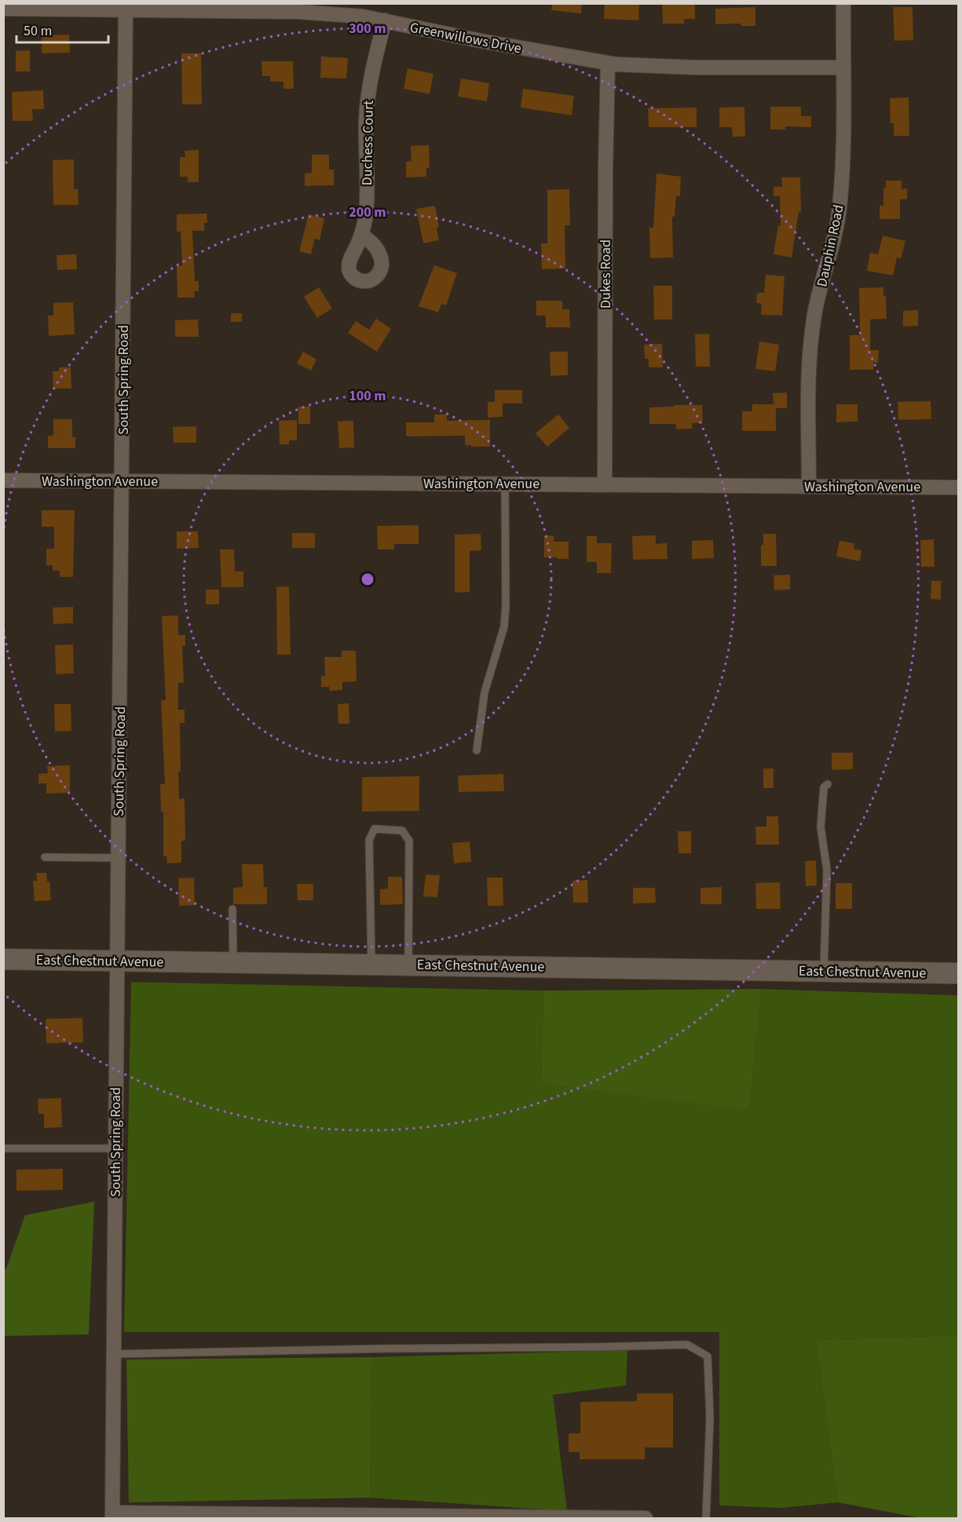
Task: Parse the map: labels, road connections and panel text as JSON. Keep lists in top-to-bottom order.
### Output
{
  "streets": {
    "street": [
      "Greenwillows Drive",
      "Duchess Court",
      "Dauphin Road",
      "Dukes Road",
      "South Spring Road",
      "Washington Avenue",
      "East Chestnut Avenue"
    ]
  },
  "crossings": [
    ["Greenwillows Drive", "Duchess Court"],
    ["Greenwillows Drive", "Dauphin Road"],
    ["Greenwillows Drive", "Dukes Road"],
    ["Greenwillows Drive", "South Spring Road"],
    ["Dauphin Road", "Washington Avenue"],
    ["Dukes Road", "Washington Avenue"],
    ["South Spring Road", "Washington Avenue"],
    ["South Spring Road", "East Chestnut Avenue"]
  ],
  "scale_bar": "50 m",
  "rings": ["300 m", "200 m", "100 m"]
}
